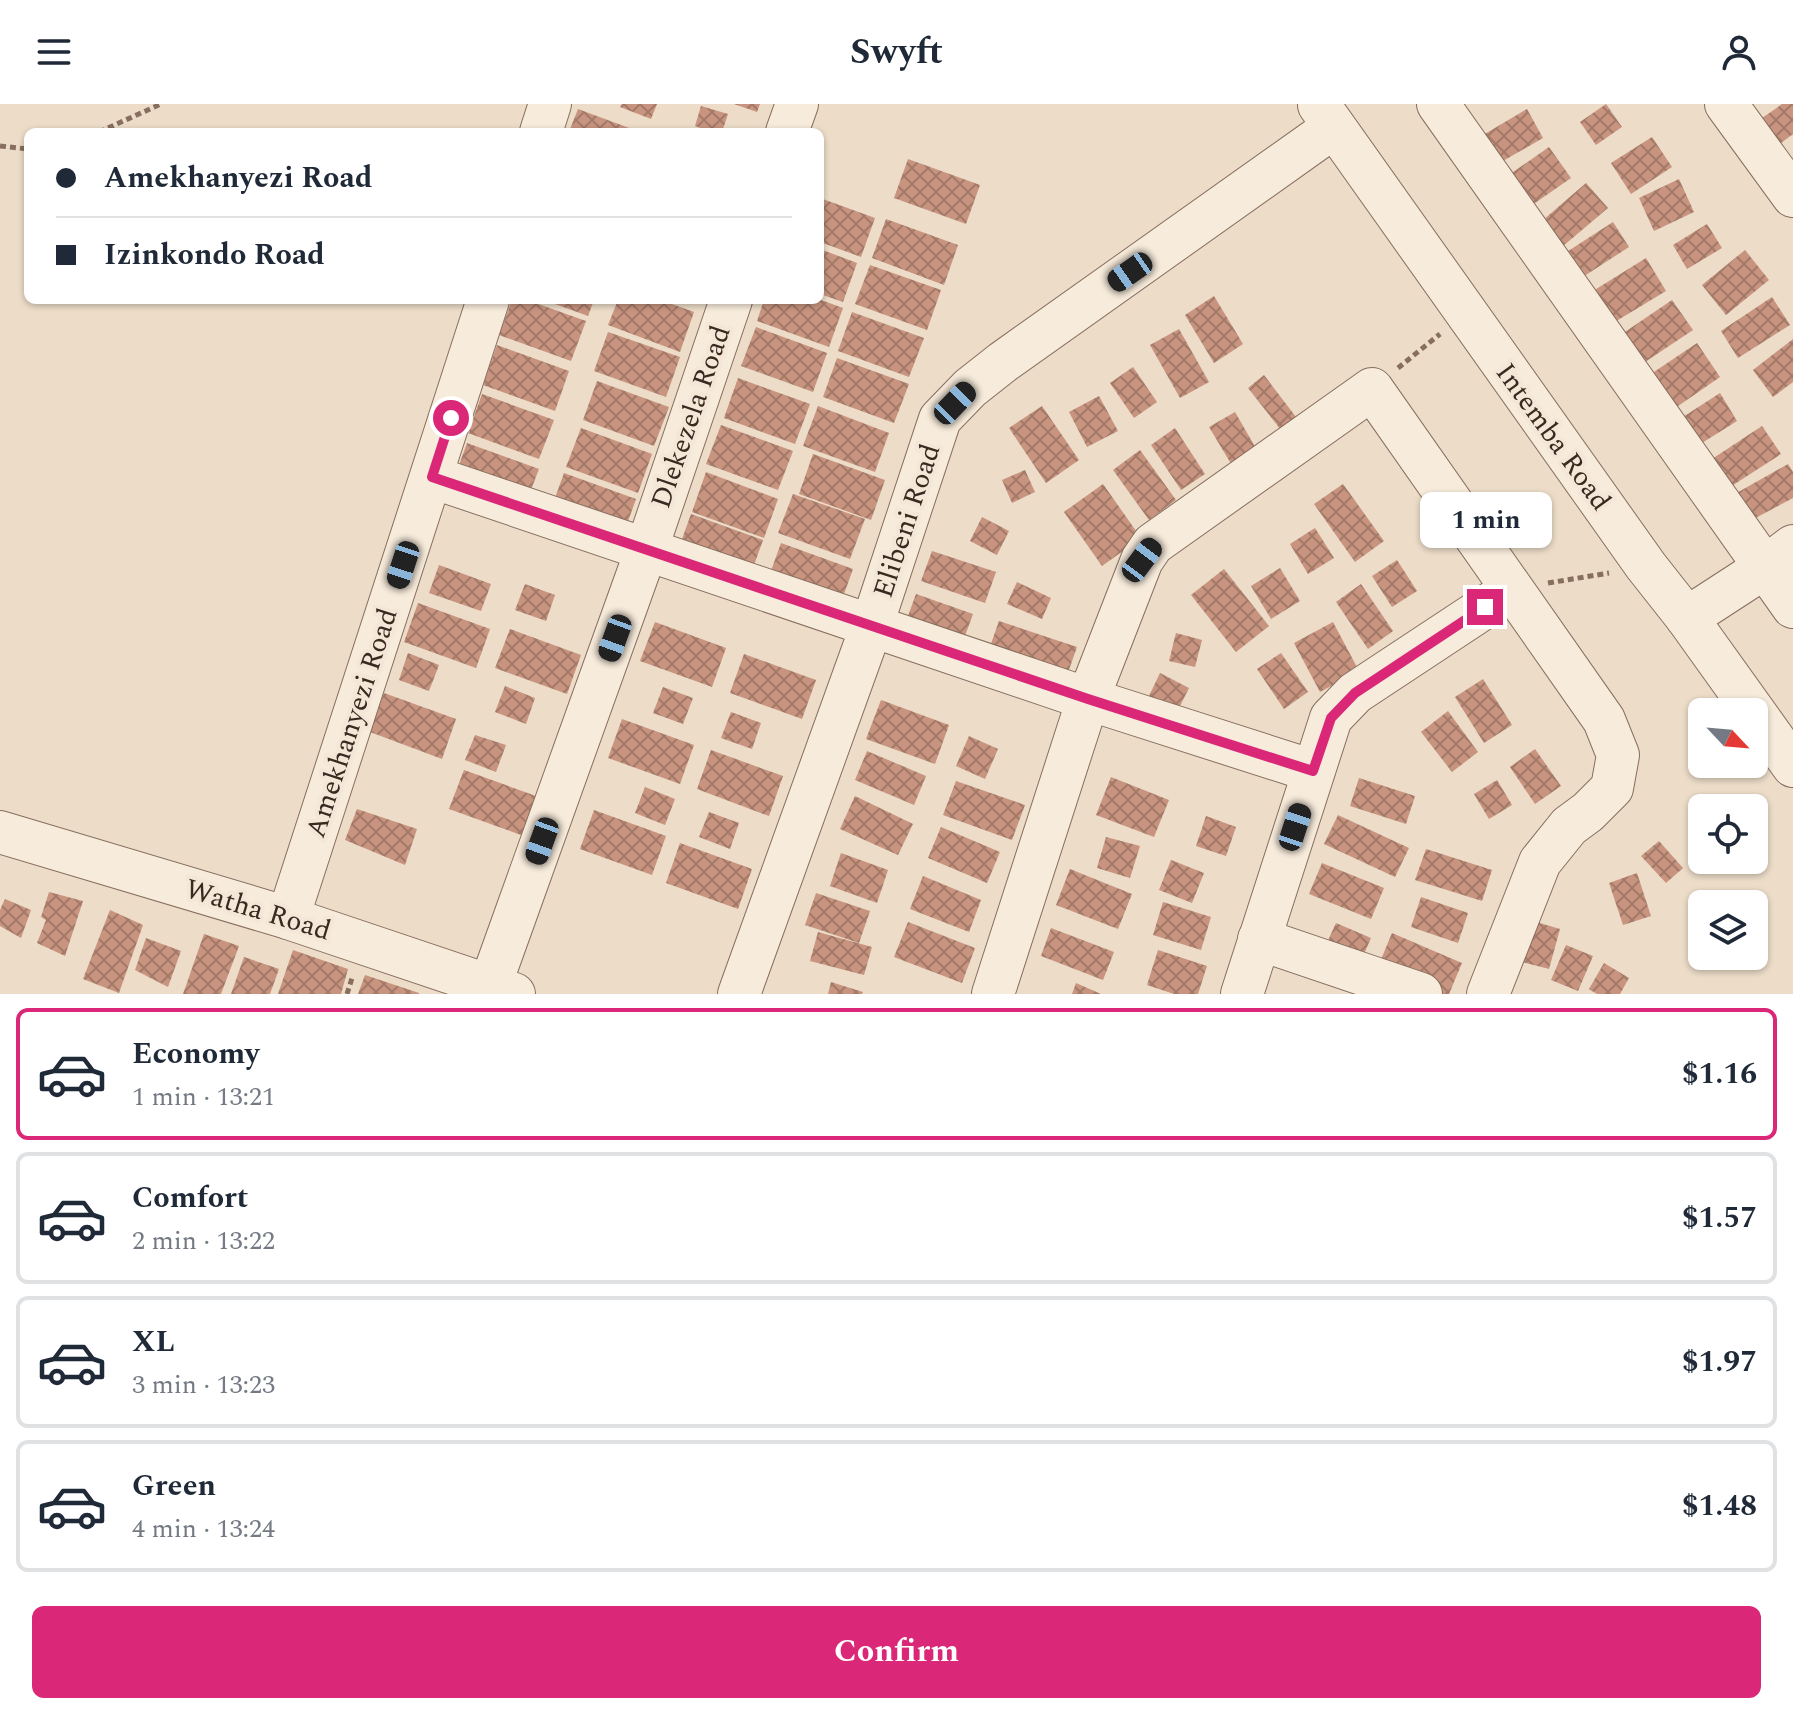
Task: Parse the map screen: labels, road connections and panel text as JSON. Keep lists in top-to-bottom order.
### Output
{
  "streets": {
    "street": [
      "Dlekezela Road",
      "Intemba Road",
      "Elibeni Road",
      "Amekhanyezi Road",
      "Watha Road"
    ]
  },
  "crossings": [
    ["Dlekezela Road", "Watha Road"],
    ["Intemba Road", "Elibeni Road"],
    ["Amekhanyezi Road", "Watha Road"]
  ],
  "north": "bottom right",
  "page": {
    "header": "Swyft",
    "banner": ["Amekhanyezi Road", "Izinkondo Road"],
    "bubble": "1 min",
    "list": [
      {
        "name": "Economy",
        "note": "1 min · 13:21",
        "value": "$1.16"
      },
      {
        "name": "Comfort",
        "note": "2 min · 13:22",
        "value": "$1.57"
      },
      {
        "name": "XL",
        "note": "3 min · 13:23",
        "value": "$1.97"
      },
      {
        "name": "Green",
        "note": "4 min · 13:24",
        "value": "$1.48"
      }
    ],
    "buttons": "Confirm"
  }
}
